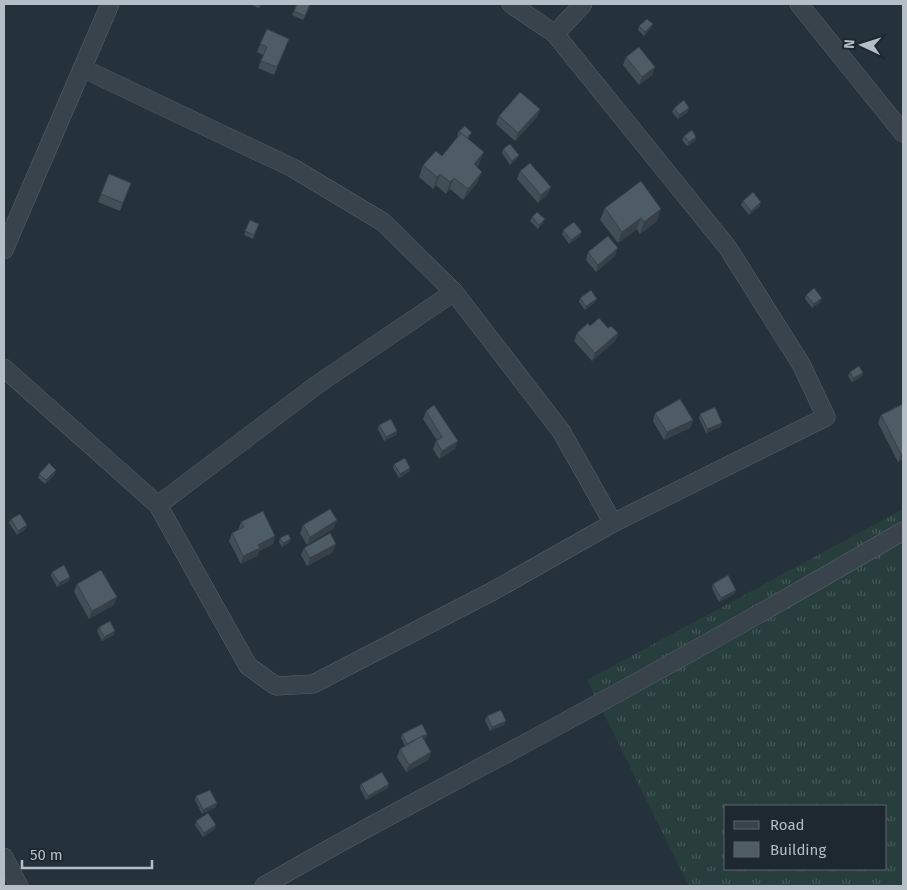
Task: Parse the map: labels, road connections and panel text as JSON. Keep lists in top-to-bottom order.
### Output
{
  "legend": ["Road", "Building"],
  "scale_bar": "50 m",
  "north": "left"
}
